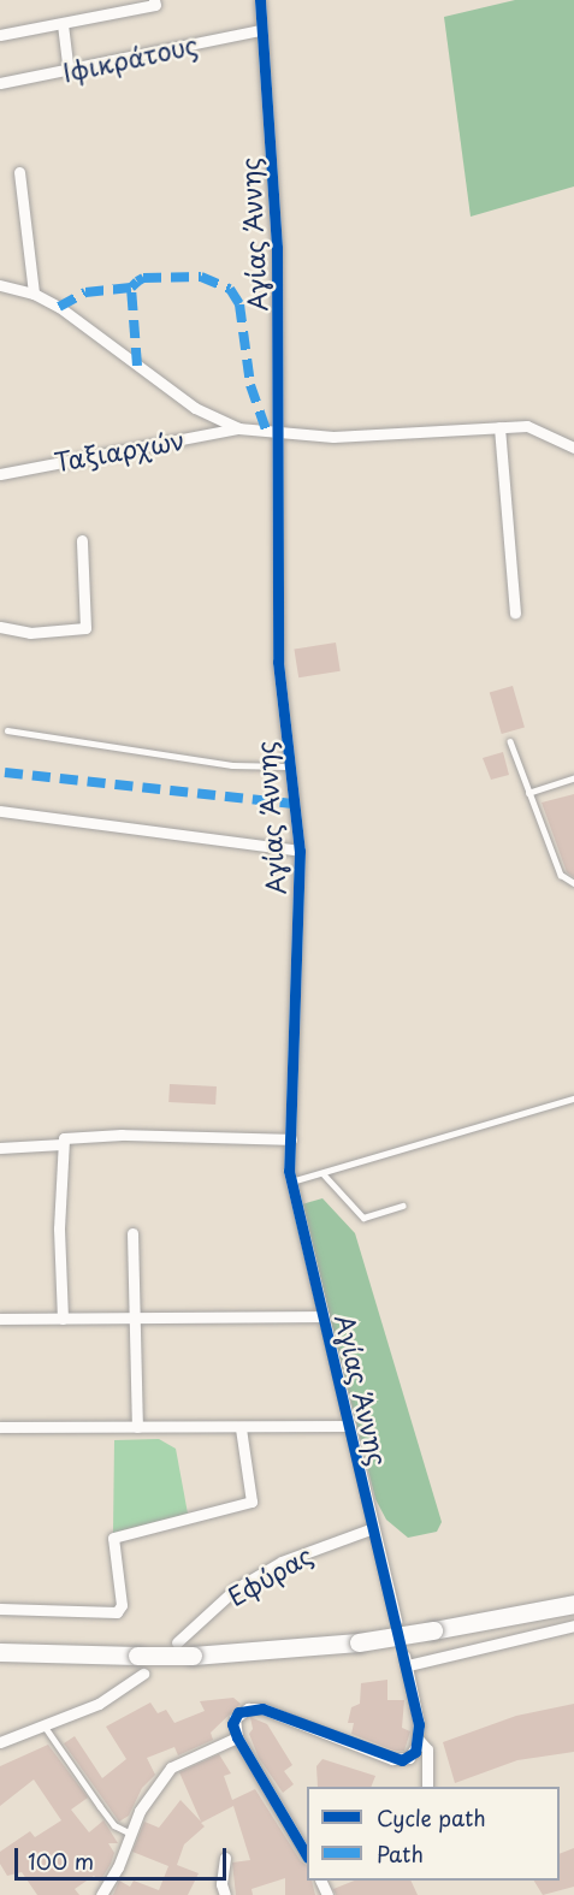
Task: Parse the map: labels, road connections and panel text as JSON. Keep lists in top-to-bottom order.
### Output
{
  "streets": {
    "street": [
      "Ιφικράτους",
      "Αγίας Άννης",
      "Ταξιαρχών",
      "Εφύρας"
    ]
  },
  "crossings": [
    ["Ιφικράτους", "Αγίας Άννης"],
    ["Αγίας Άννης", "Εφύρας"]
  ],
  "legend": ["Cycle path", "Path"],
  "scale_bar": "100 m"
}
